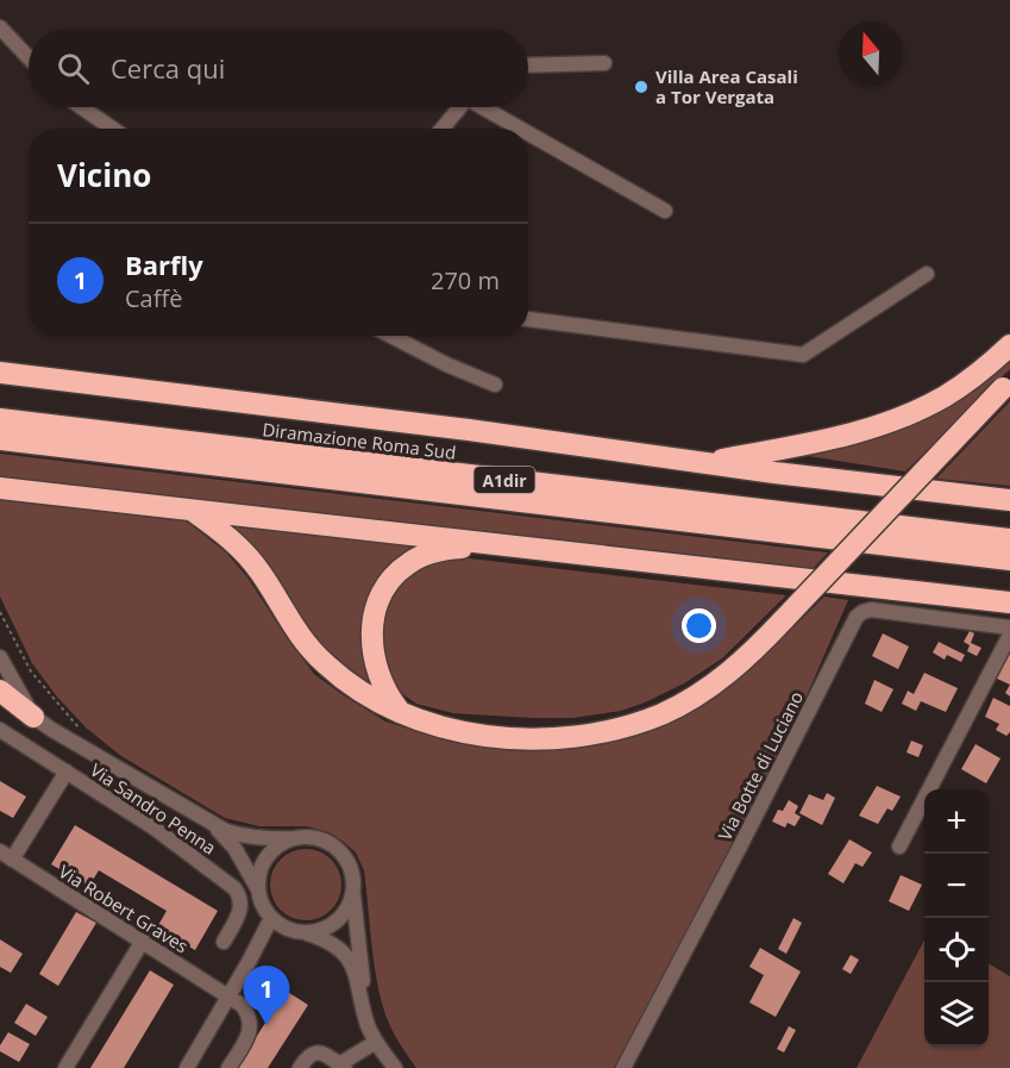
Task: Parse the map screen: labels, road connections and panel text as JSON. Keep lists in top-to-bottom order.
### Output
{
  "streets": {
    "highway": ["Diramazione Roma Sud", "A1dir"],
    "street": ["Via Botte di Luciano", "Via Sandro Penna", "Via Robert Graves"]
  },
  "places": ["Villa Area Casali a Tor Vergata"],
  "north": "top",
  "page": {
    "search": "Cerca qui",
    "heading": "Vicino",
    "list": [
      {
        "mark": "1",
        "name": "Barfly",
        "note": "Caffè",
        "value": "270 m"
      }
    ],
    "map_buttons": ["+", "−"],
    "pins": "1"
  }
}
